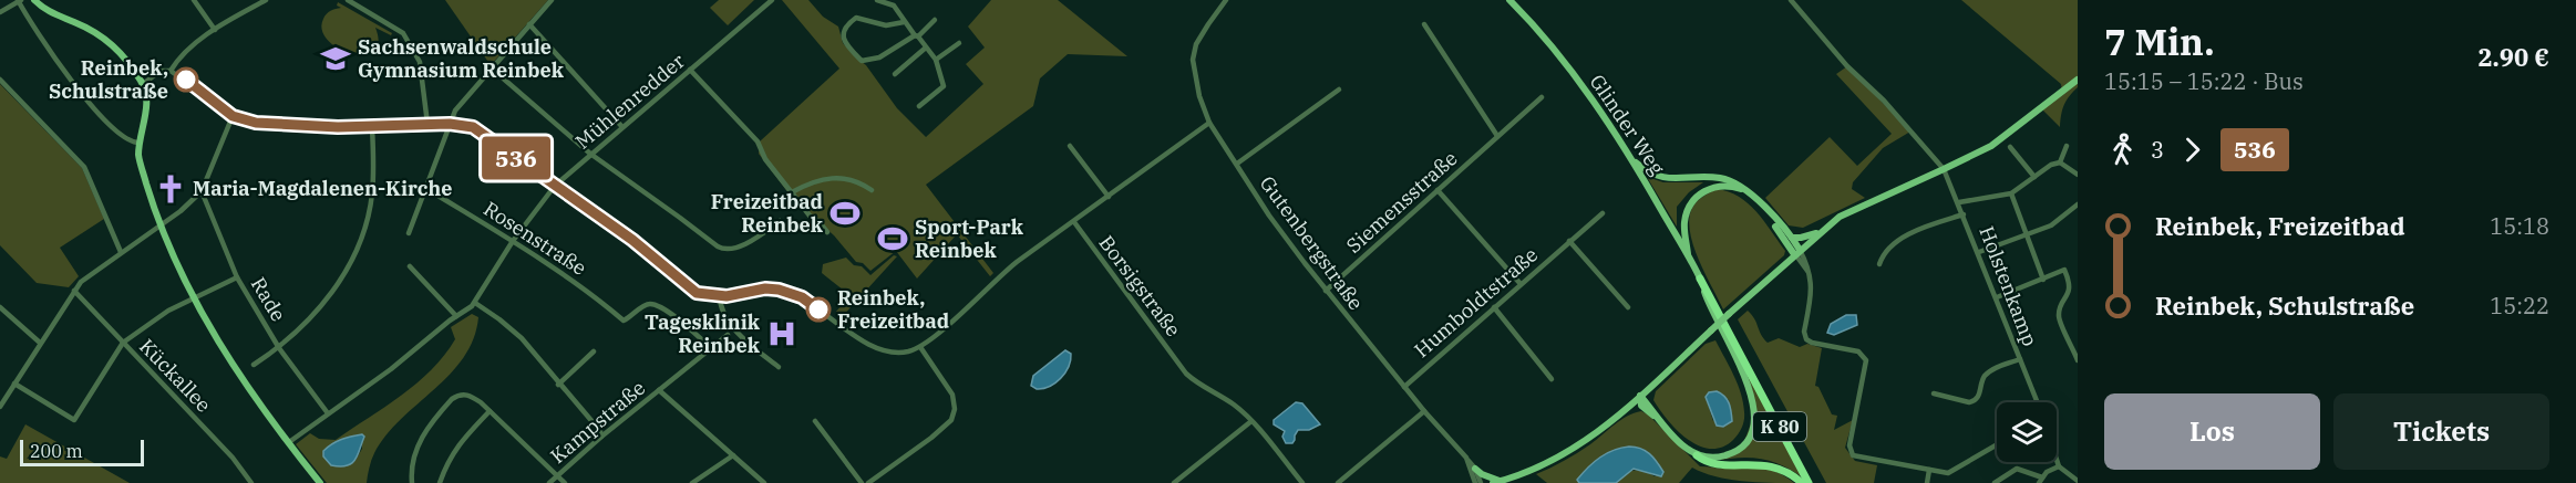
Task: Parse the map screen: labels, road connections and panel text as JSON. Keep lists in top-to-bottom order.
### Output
{
  "streets": {
    "highway": ["K 80"],
    "main road": ["Glinder Weg"],
    "street": [
      "Mühlenredder",
      "Siemensstraße",
      "Rosenstraße",
      "Gutenbergstraße",
      "Borsigstraße",
      "Holstenkamp",
      "Rade",
      "Humboldtstraße",
      "Kückallee",
      "Kampstraße"
    ]
  },
  "crossings": [
    ["Mühlenredder", "Rosenstraße"],
    ["Glinder Weg", "K 80"],
    ["Siemensstraße", "Gutenbergstraße"],
    ["Rosenstraße", "Kampstraße"],
    ["Gutenbergstraße", "Humboldtstraße"]
  ],
  "places": {
    "school or university": ["Sachsenwaldschule Gymnasium Reinbek"],
    "other": ["Reinbek, Schulstraße", "Reinbek, Freizeitbad"],
    "church": ["Maria-Magdalenen-Kirche"],
    "sports": ["Freizeitbad Reinbek", "Sport-Park Reinbek"],
    "hospital": ["Tagesklinik Reinbek"]
  },
  "lines": ["bus line 536"],
  "scale_bar": "200 m",
  "page": {
    "on_map": "536",
    "heading": ["7 Min.", "15:15 – 15:22 · Bus", "2.90 €"],
    "legs": ["3", "536"],
    "list": [
      {
        "name": "Reinbek, Freizeitbad",
        "value": "15:18"
      },
      {
        "name": "Reinbek, Schulstraße",
        "value": "15:22"
      }
    ],
    "buttons": ["Los", "Tickets"],
    "scale": "200 m"
  }
}
